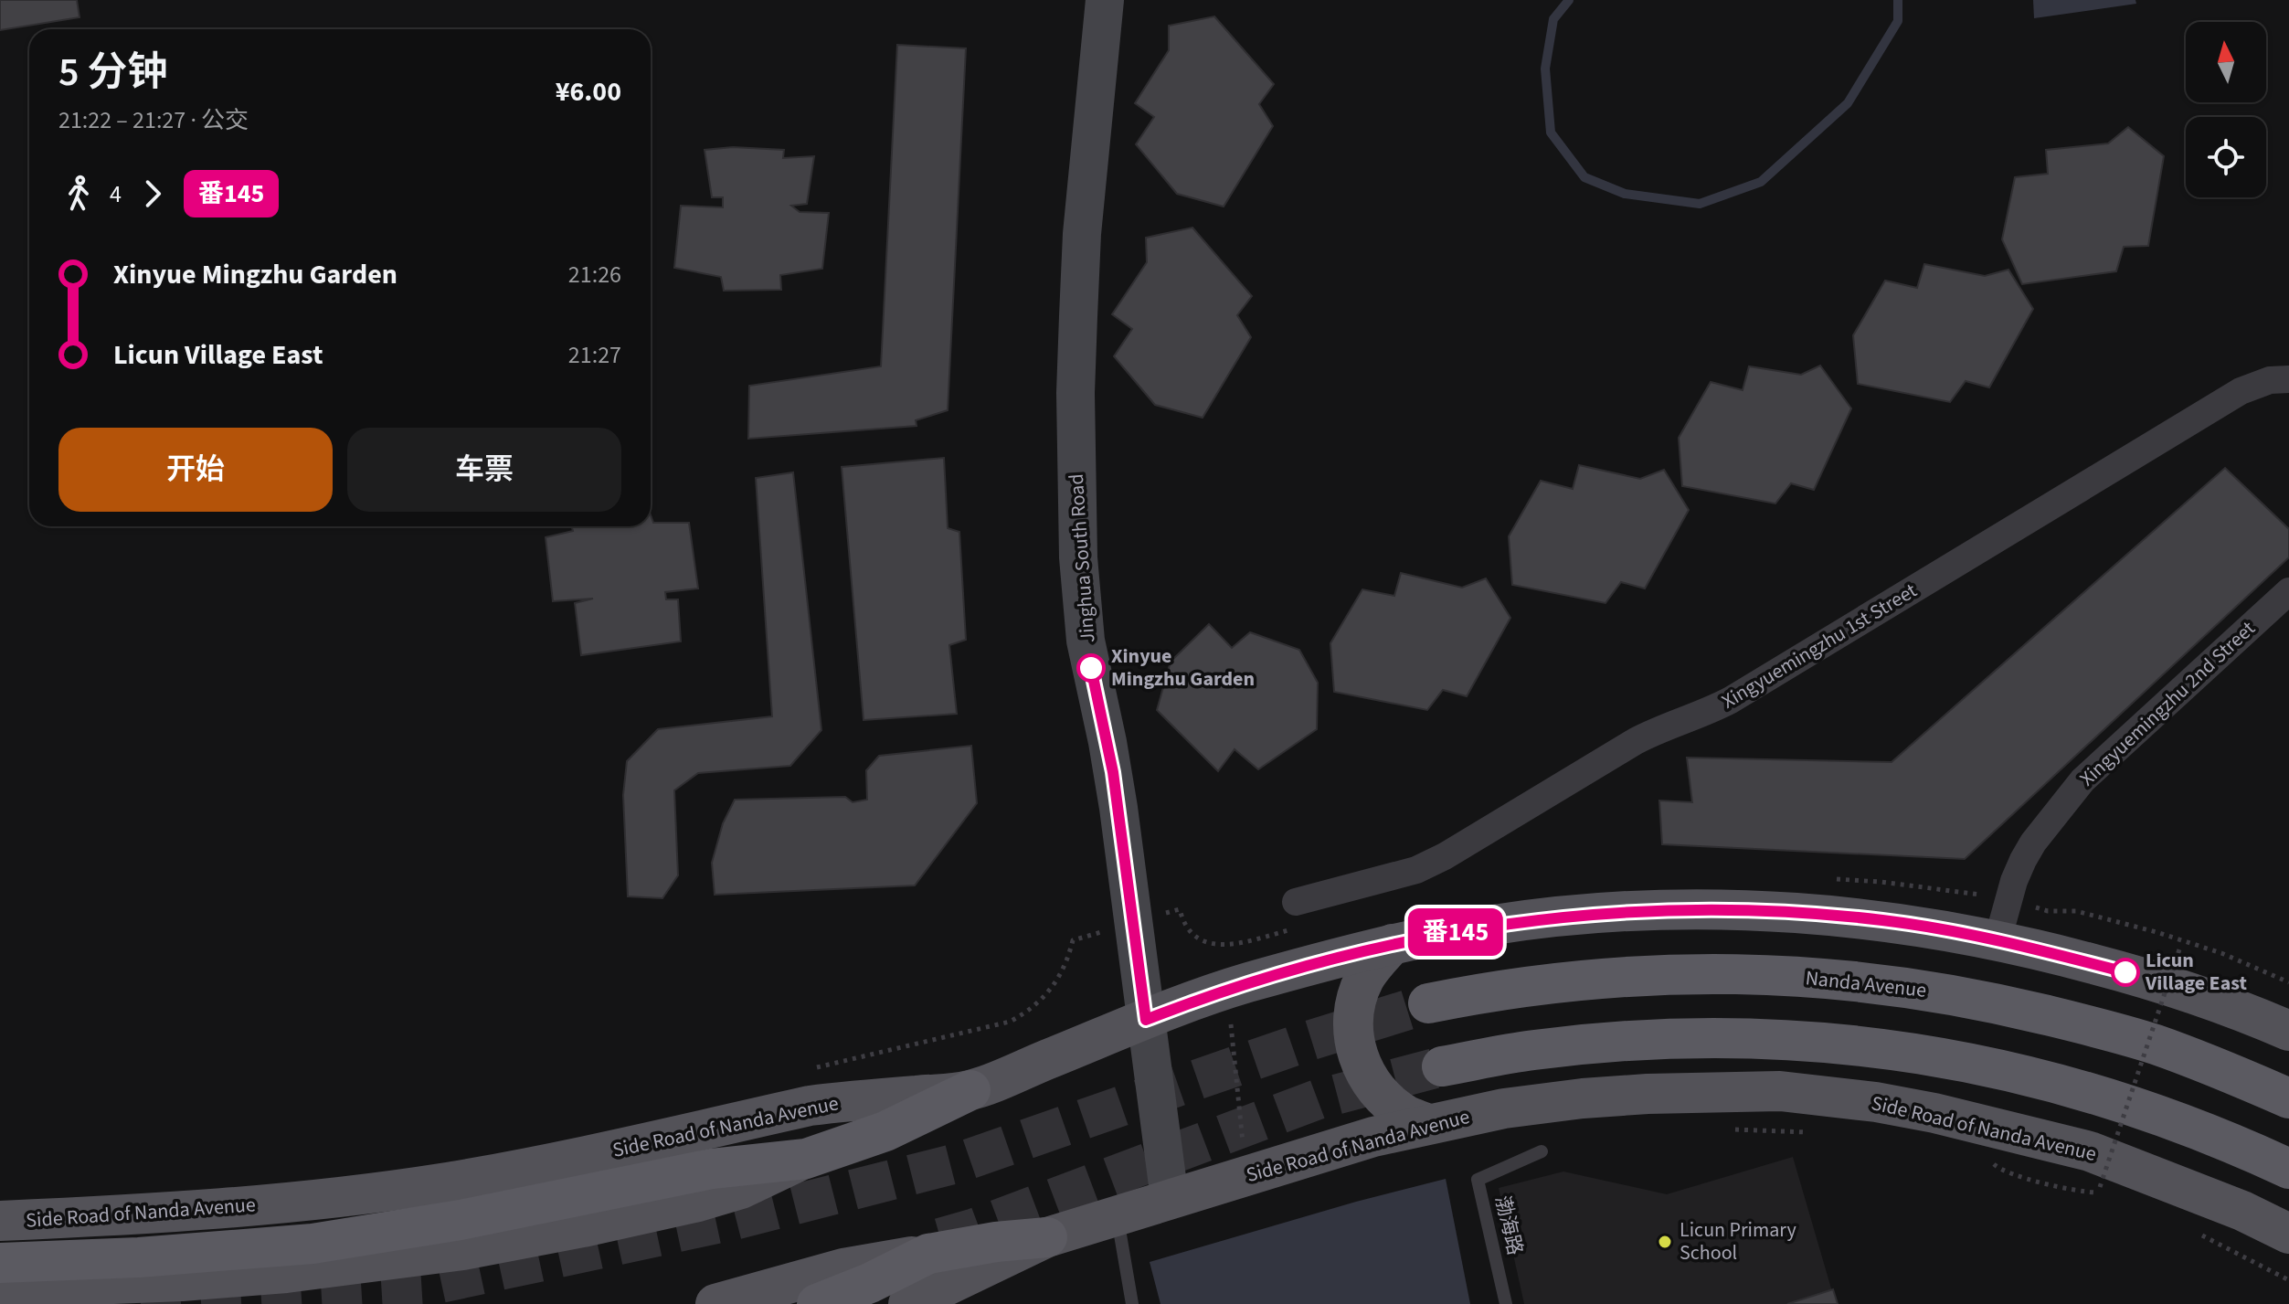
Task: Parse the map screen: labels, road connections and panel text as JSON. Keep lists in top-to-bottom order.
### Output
{
  "streets": {
    "highway": ["Nanda Avenue"],
    "main road": ["Jinghua South Road", "Side Road of Nanda Avenue"],
    "street": ["Xingyuemingzhu 1st Street", "Xingyuemingzhu 2nd Street"],
    "lane": ["渤海路"]
  },
  "crossings": [
    ["Jinghua South Road", "Side Road of Nanda Avenue"],
    ["Xingyuemingzhu 2nd Street", "Side Road of Nanda Avenue"]
  ],
  "places": ["Xinyue Mingzhu Garden", "Licun Village East", "Licun Primary School"],
  "lines": ["bus line 番145"],
  "north": "top",
  "page": {
    "on_map": "番145",
    "heading": ["5 分钟", "21:22 – 21:27 · 公交", "¥6.00"],
    "legs": ["4", "番145"],
    "list": [
      {
        "name": "Xinyue Mingzhu Garden",
        "value": "21:26"
      },
      {
        "name": "Licun Village East",
        "value": "21:27"
      }
    ],
    "buttons": ["开始", "车票"]
  }
}
